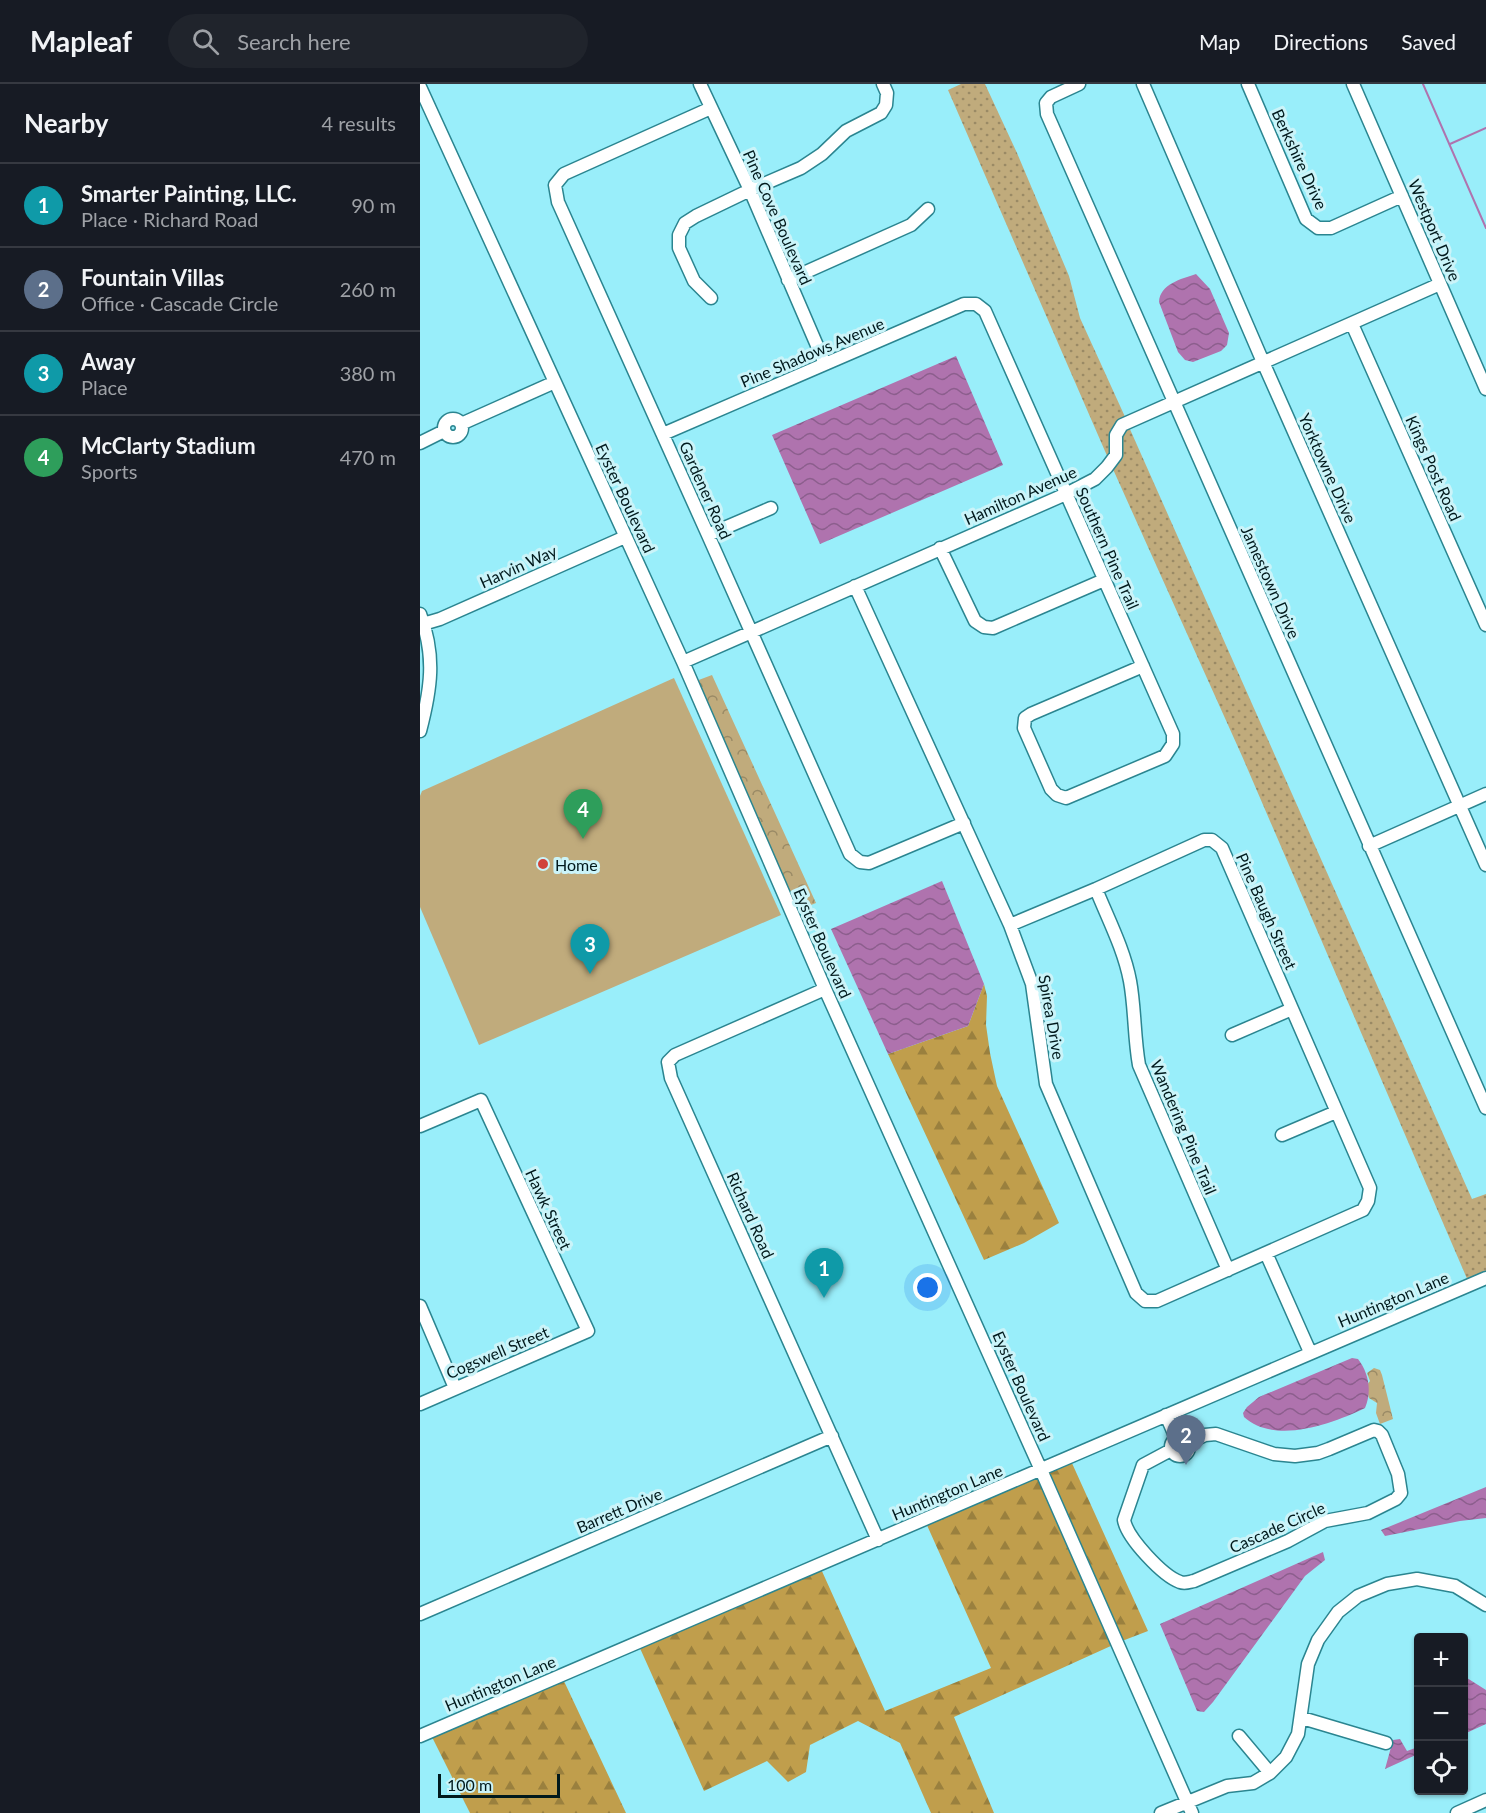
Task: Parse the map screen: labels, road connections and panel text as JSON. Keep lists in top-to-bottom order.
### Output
{
  "streets": {
    "street": [
      "Berkshire Drive",
      "Pine Cove Boulevard",
      "Westport Drive",
      "Pine Shadows Avenue",
      "Yorktowne Drive",
      "Kings Post Road",
      "Gardener Road",
      "Hamilton Avenue",
      "Eyster Boulevard",
      "Southern Pine Trail",
      "Harvin Way",
      "Jamestown Drive",
      "Pine Baugh Street",
      "Spirea Drive",
      "Wandering Pine Trail",
      "Hawk Street",
      "Richard Road",
      "Huntington Lane",
      "Cogswell Street",
      "Barrett Drive",
      "Cascade Circle"
    ]
  },
  "crossings": [
    ["Berkshire Drive", "Westport Drive"],
    ["Pine Cove Boulevard", "Pine Shadows Avenue"],
    ["Pine Cove Boulevard", "Gardener Road"],
    ["Westport Drive", "Hamilton Avenue"],
    ["Pine Shadows Avenue", "Gardener Road"],
    ["Pine Shadows Avenue", "Southern Pine Trail"],
    ["Yorktowne Drive", "Hamilton Avenue"],
    ["Kings Post Road", "Hamilton Avenue"],
    ["Gardener Road", "Hamilton Avenue"],
    ["Gardener Road", "Spirea Drive"],
    ["Hamilton Avenue", "Eyster Boulevard"],
    ["Hamilton Avenue", "Southern Pine Trail"],
    ["Hamilton Avenue", "Jamestown Drive"],
    ["Hamilton Avenue", "Spirea Drive"],
    ["Eyster Boulevard", "Harvin Way"],
    ["Eyster Boulevard", "Richard Road"],
    ["Eyster Boulevard", "Huntington Lane"],
    ["Pine Baugh Street", "Spirea Drive"],
    ["Pine Baugh Street", "Wandering Pine Trail"],
    ["Spirea Drive", "Wandering Pine Trail"],
    ["Hawk Street", "Cogswell Street"],
    ["Richard Road", "Huntington Lane"],
    ["Richard Road", "Barrett Drive"]
  ],
  "places": ["Home"],
  "scale_bar": "100 m",
  "page": {
    "header": "Mapleaf",
    "search": "Search here",
    "nav": ["Map", "Directions", "Saved"],
    "heading": ["Nearby", "4 results"],
    "list": [
      {
        "mark": "1",
        "name": "Smarter Painting, LLC.",
        "note": "Place · Richard Road",
        "value": "90 m"
      },
      {
        "mark": "2",
        "name": "Fountain Villas",
        "note": "Office · Cascade Circle",
        "value": "260 m"
      },
      {
        "mark": "3",
        "name": "Away",
        "note": "Place",
        "value": "380 m"
      },
      {
        "mark": "4",
        "name": "McClarty Stadium",
        "note": "Sports",
        "value": "470 m"
      }
    ],
    "pins": [
      "4",
      "3",
      "1",
      "2"
    ],
    "map_buttons": ["+", "−"],
    "scale": "100 m"
  }
}
